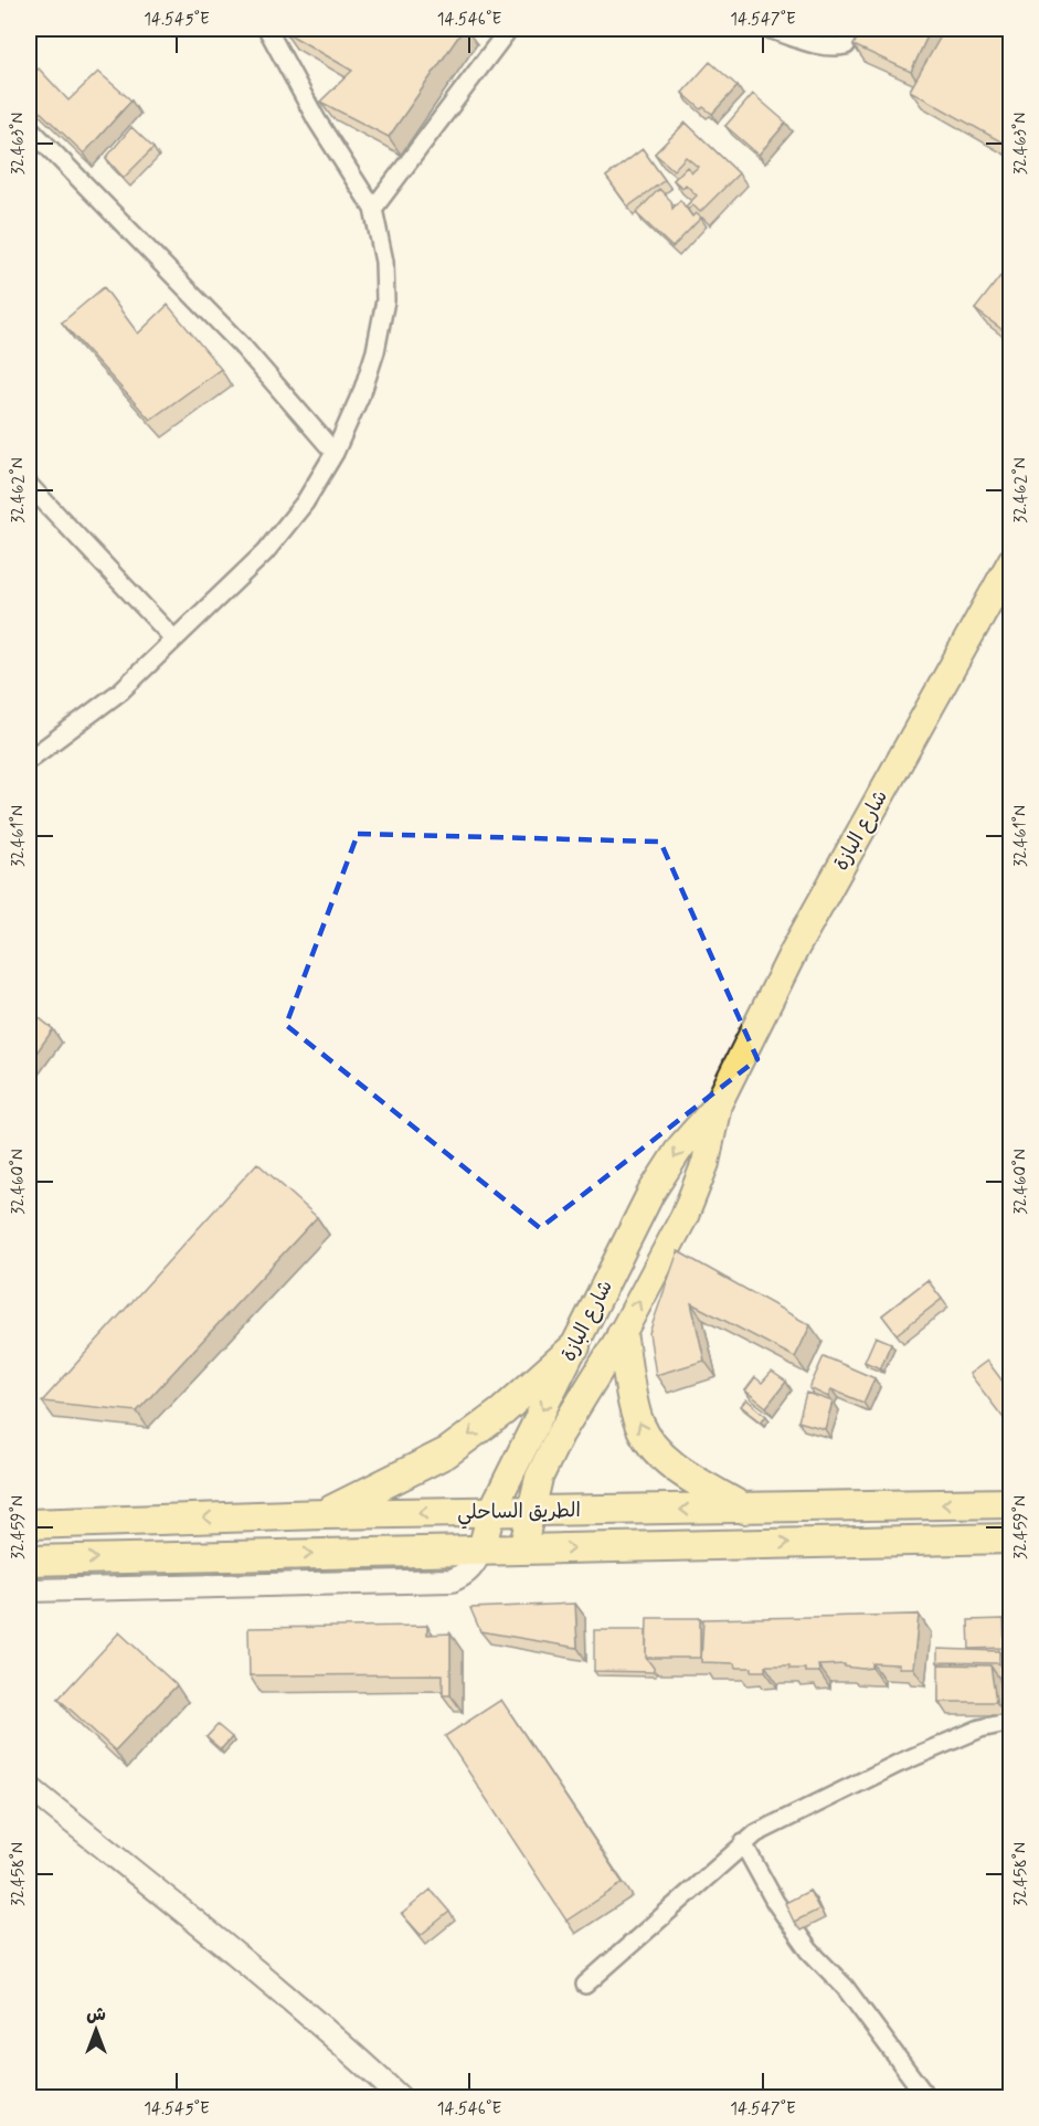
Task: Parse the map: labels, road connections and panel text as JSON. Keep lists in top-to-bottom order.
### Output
{
  "streets": {
    "highway": ["الطريق الساحلي"],
    "main road": ["شارع البازة"]
  },
  "crossings": [
    ["شارع البازة", "الطريق الساحلي"]
  ],
  "north": "top",
  "coordinates": [
    "14.545°E",
    "14.546°E",
    "14.547°E",
    "32.463°N",
    "32.462°N",
    "32.461°N",
    "32.460°N",
    "32.459°N",
    "32.458°N"
  ]
}
